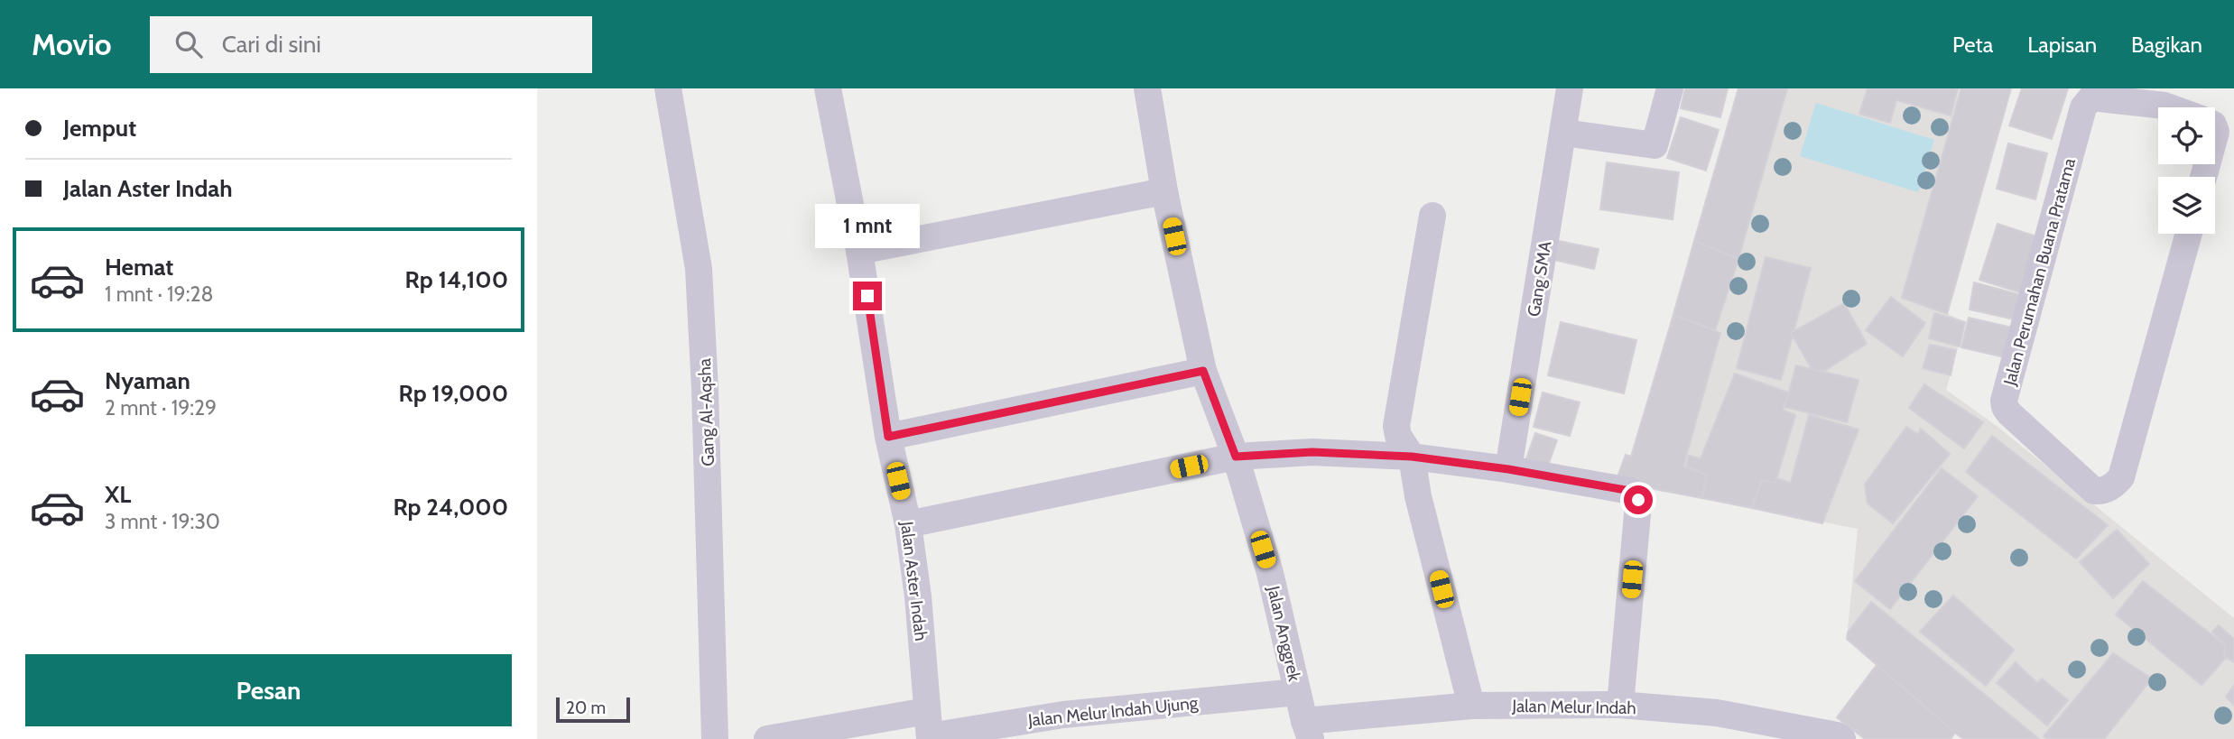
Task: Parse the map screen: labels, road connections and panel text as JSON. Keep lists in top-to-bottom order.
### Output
{
  "streets": {
    "street": [
      "Jalan Perumahan Buana Pratama",
      "Gang SMA",
      "Gang Al-Aqsha",
      "Jalan Aster Indah",
      "Jalan Anggrek",
      "Jalan Melur Indah",
      "Jalan Melur Indah Ujung"
    ]
  },
  "crossings": [
    ["Jalan Aster Indah", "Jalan Melur Indah Ujung"],
    ["Jalan Anggrek", "Jalan Melur Indah"],
    ["Jalan Anggrek", "Jalan Melur Indah Ujung"]
  ],
  "scale_bar": "20 m",
  "page": {
    "header": "Movio",
    "search": "Cari di sini",
    "nav": ["Peta", "Lapisan", "Bagikan"],
    "banner": ["Jemput", "Jalan Aster Indah"],
    "bubble": "1 mnt",
    "list": [
      {
        "name": "Hemat",
        "note": "1 mnt · 19:28",
        "value": "Rp 14,100"
      },
      {
        "name": "Nyaman",
        "note": "2 mnt · 19:29",
        "value": "Rp 19,000"
      },
      {
        "name": "XL",
        "note": "3 mnt · 19:30",
        "value": "Rp 24,000"
      }
    ],
    "buttons": "Pesan",
    "scale": "20 m"
  }
}
